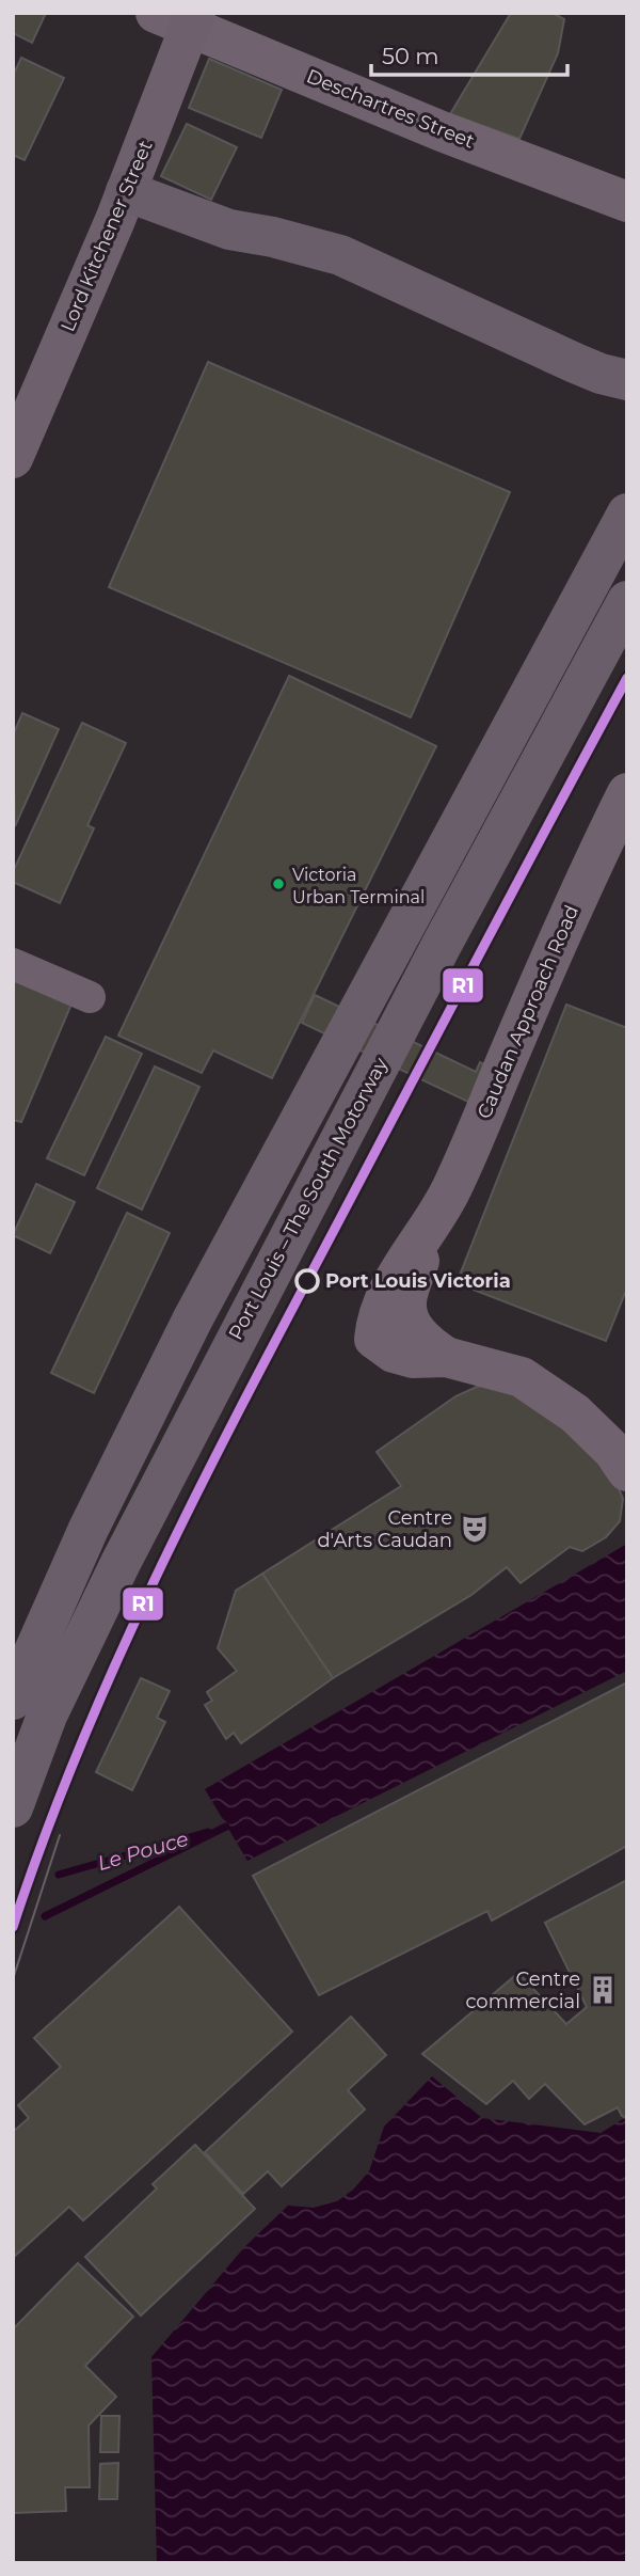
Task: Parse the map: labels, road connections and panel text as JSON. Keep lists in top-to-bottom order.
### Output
{
  "streets": {
    "highway": ["Port Louis – The South Motorway"],
    "main road": ["Lord Kitchener Street"],
    "street": ["Deschartres Street", "Caudan Approach Road"]
  },
  "crossings": [
    ["Deschartres Street", "Lord Kitchener Street"]
  ],
  "water": ["Le Pouce"],
  "places": {
    "other": ["Victoria Urban Terminal", "Port Louis Victoria"],
    "theatre": ["Centre d'Arts Caudan"],
    "building": ["Centre commercial"]
  },
  "lines": ["transit line R1"],
  "scale_bar": "50 m"
}
